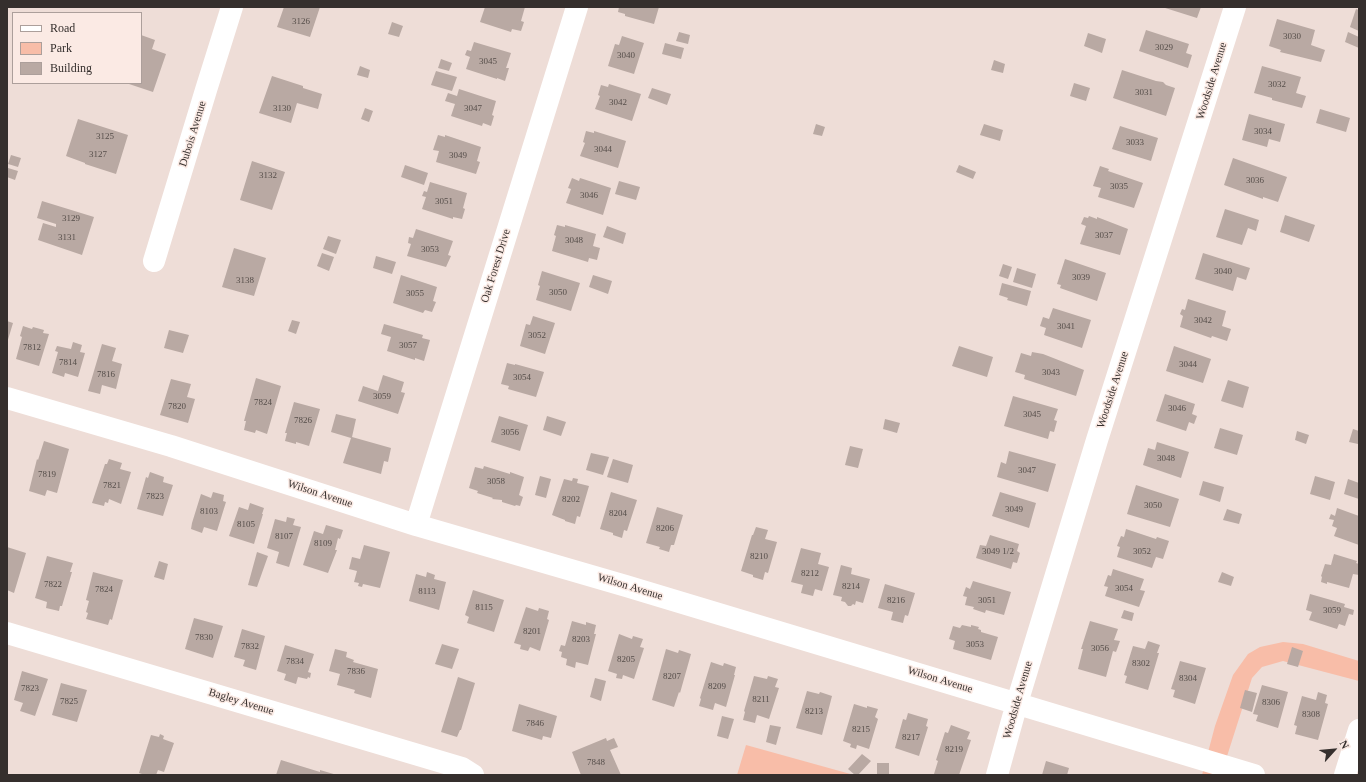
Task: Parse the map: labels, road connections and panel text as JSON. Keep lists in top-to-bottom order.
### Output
{
  "streets": {
    "street": [
      "Woodside Avenue",
      "Dubois Avenue",
      "Oak Forest Drive",
      "Wilson Avenue",
      "Bagley Avenue"
    ]
  },
  "crossings": [
    ["Woodside Avenue", "Wilson Avenue"],
    ["Oak Forest Drive", "Wilson Avenue"]
  ],
  "house_numbers": [
    "3126",
    "3030",
    "3029",
    "3040",
    "3045",
    "3032",
    "3031",
    "3042",
    "3130",
    "3047",
    "3034",
    "3125",
    "3033",
    "3044",
    "3127",
    "3049",
    "3132",
    "3036",
    "3035",
    "3046",
    "3051",
    "3129",
    "3037",
    "3131",
    "3048",
    "3053",
    "3040",
    "3039",
    "3138",
    "3050",
    "3055",
    "3042",
    "3041",
    "3052",
    "3057",
    "7812",
    "7814",
    "3044",
    "3043",
    "7816",
    "3054",
    "3059",
    "7824",
    "7820",
    "3046",
    "3045",
    "7826",
    "3056",
    "3048",
    "3047",
    "7819",
    "3058",
    "7821",
    "7823",
    "8202",
    "3050",
    "3049",
    "8103",
    "8204",
    "8105",
    "8206",
    "8107",
    "8109",
    "3049 1/2",
    "3052",
    "8210",
    "8212",
    "7822",
    "8214",
    "3054",
    "7824",
    "8113",
    "8216",
    "3051",
    "8115",
    "3059",
    "8201",
    "7830",
    "8203",
    "3053",
    "7832",
    "3056",
    "8205",
    "7834",
    "8302",
    "7836",
    "8207",
    "8304",
    "8209",
    "7823",
    "8211",
    "7825",
    "8306",
    "8213",
    "8308",
    "7846",
    "8215",
    "8217",
    "8219",
    "7848"
  ],
  "legend": ["Road", "Park", "Building"],
  "north": "top right"
}
